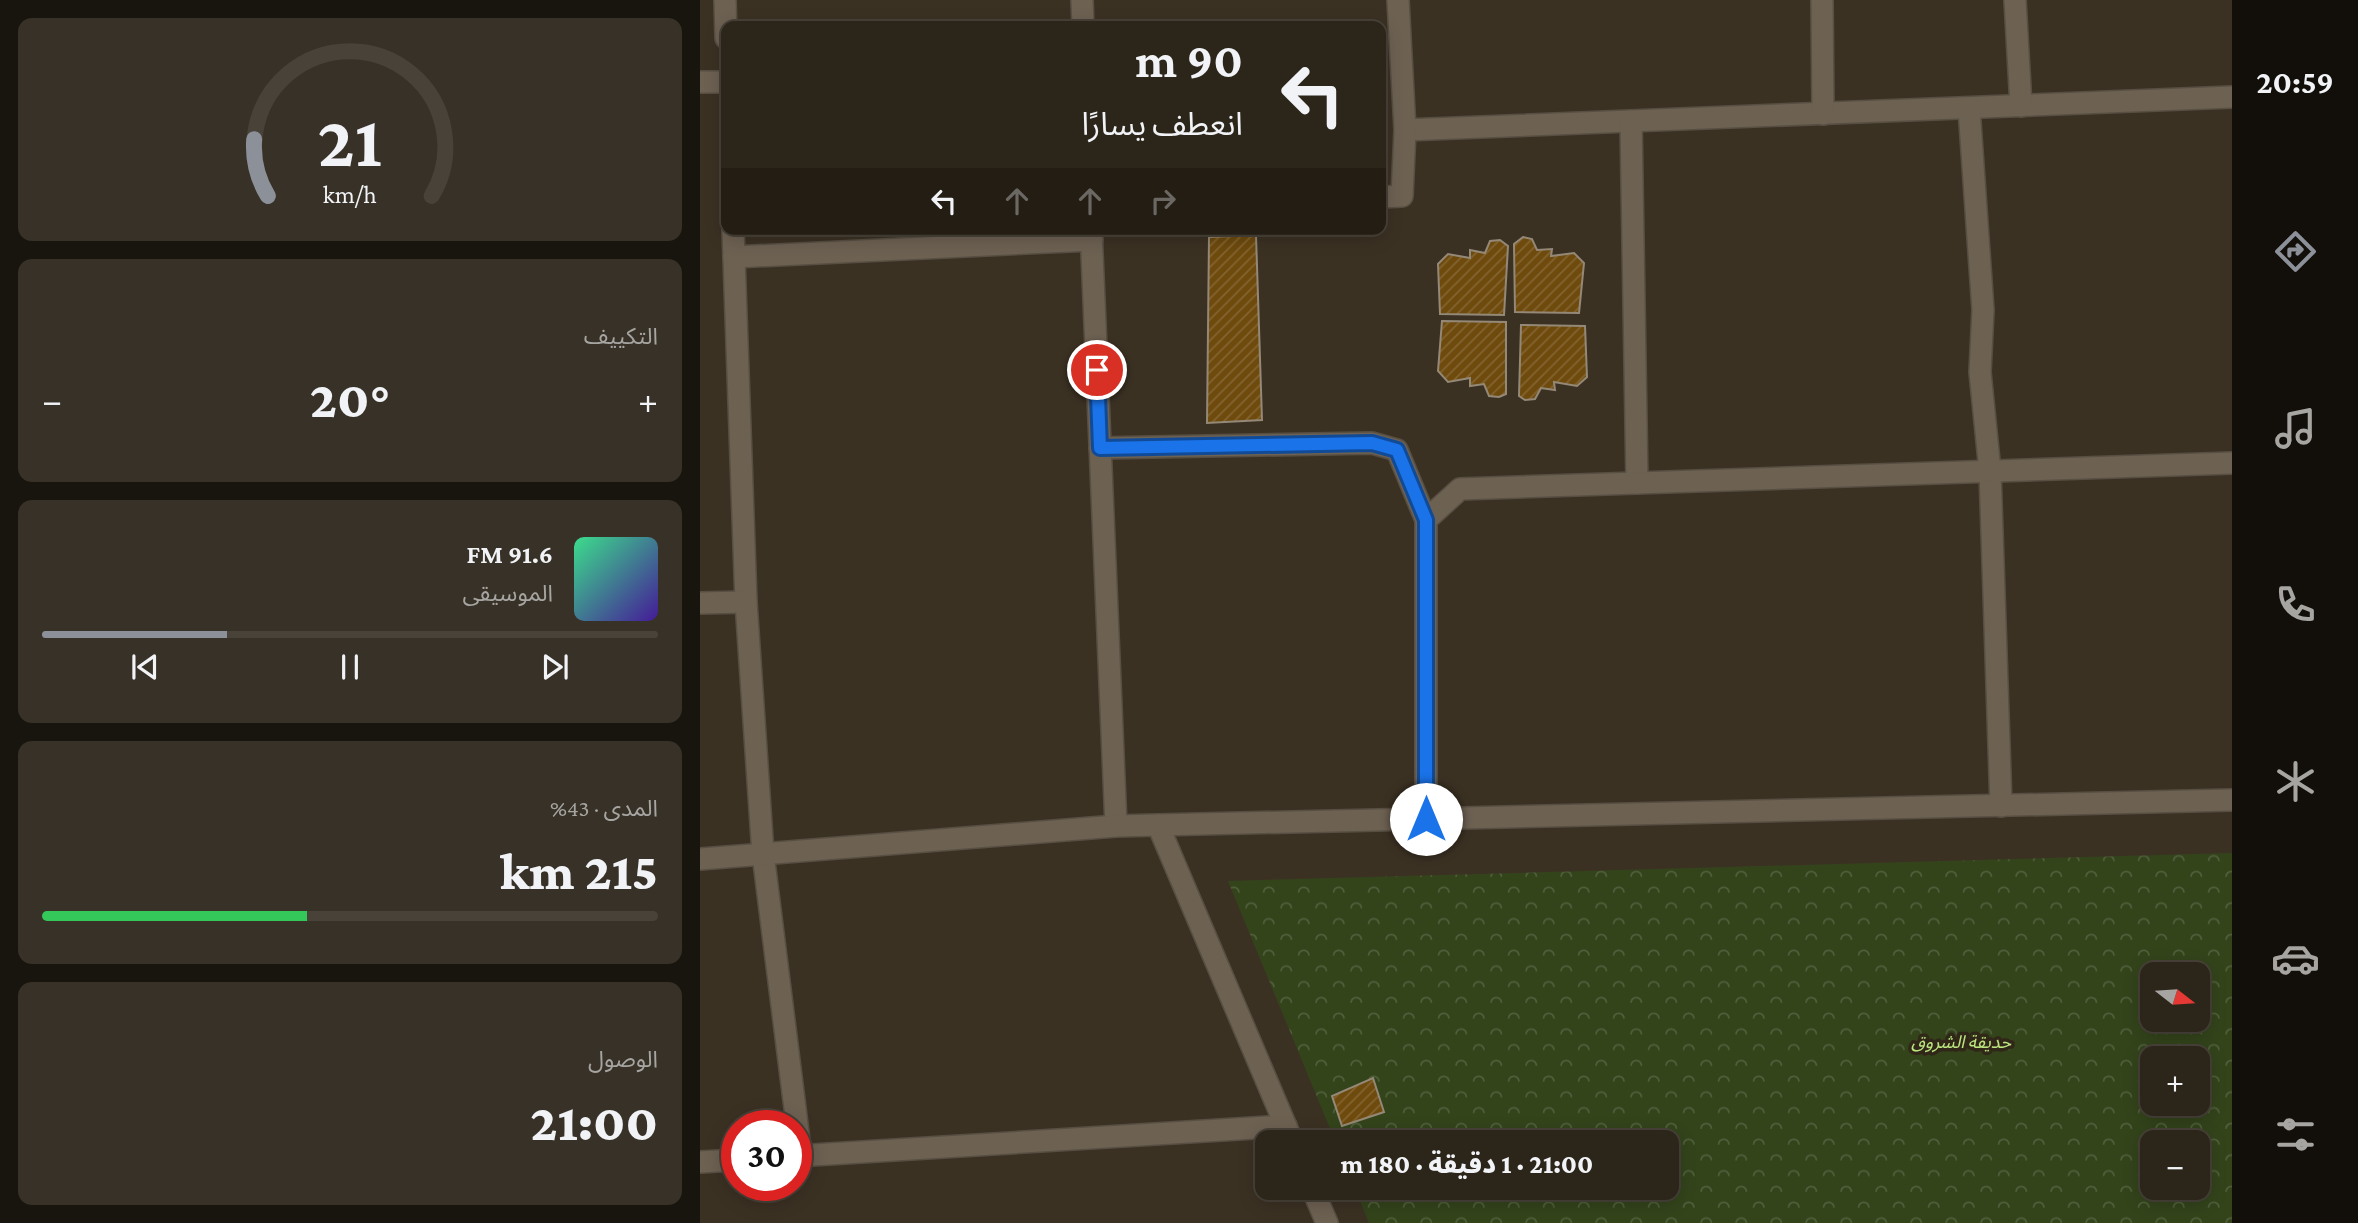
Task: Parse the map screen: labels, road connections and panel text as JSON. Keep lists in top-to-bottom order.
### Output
{
  "parks": ["حديقة الشروق"],
  "north": "right",
  "page": {
    "tabs": "20:59",
    "turn": ["90 m", "انعطف يسارًا"],
    "tile": [
      "التكييف",
      ["المدى · 43%", "215 km"],
      ["الوصول", "21:00"]
    ],
    "heat": ["−", "20°", "+"],
    "song": ["91.6 FM", "الموسيقى"],
    "map_buttons": ["+", "−"],
    "limit": "30",
    "trip": "21:00 · 1 دقيقة · 180 m",
    "gauge": ["21", "km/h"]
  }
}
